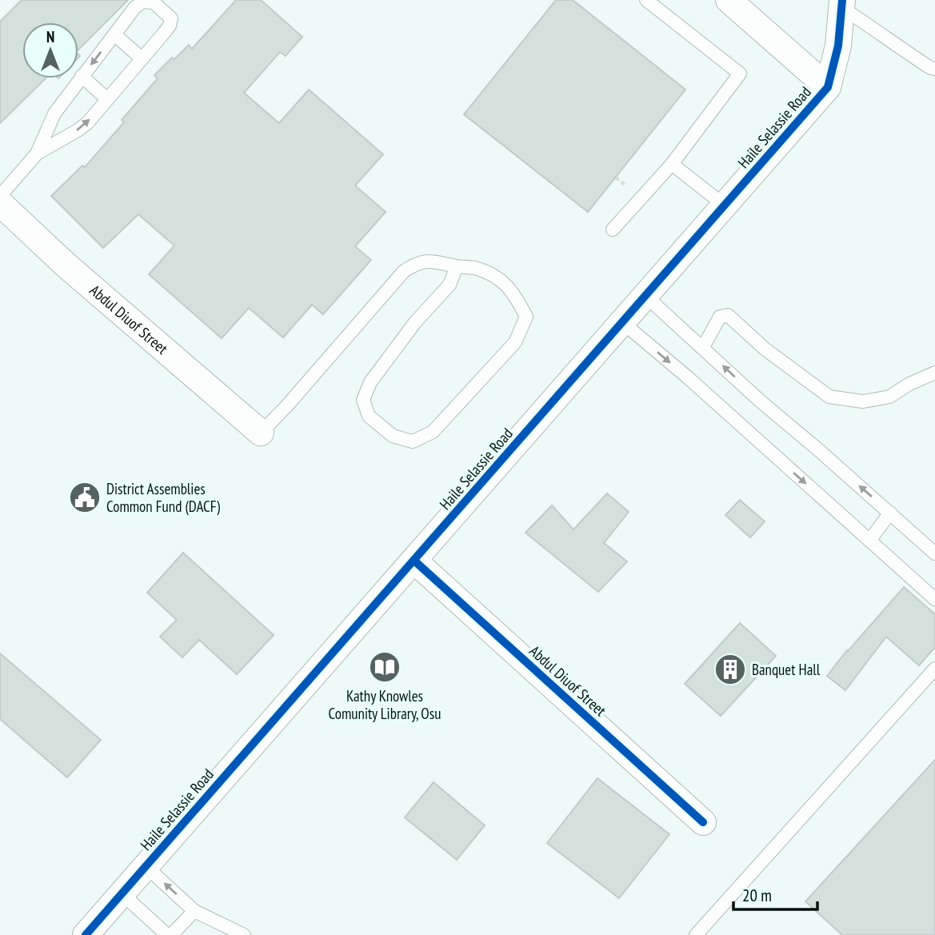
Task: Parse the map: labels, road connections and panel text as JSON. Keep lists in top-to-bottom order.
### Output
{
  "streets": {
    "street": ["Haile Selassie Road", "Abdul Diuof Street"]
  },
  "crossings": [
    ["Haile Selassie Road", "Abdul Diuof Street"]
  ],
  "places": {
    "public building": ["District Assemblies Common Fund (DACF)"],
    "library": ["Kathy Knowles Comunity Library, Osu"],
    "building": ["Banquet Hall"]
  },
  "scale_bar": "20 m",
  "north": "top"
}
